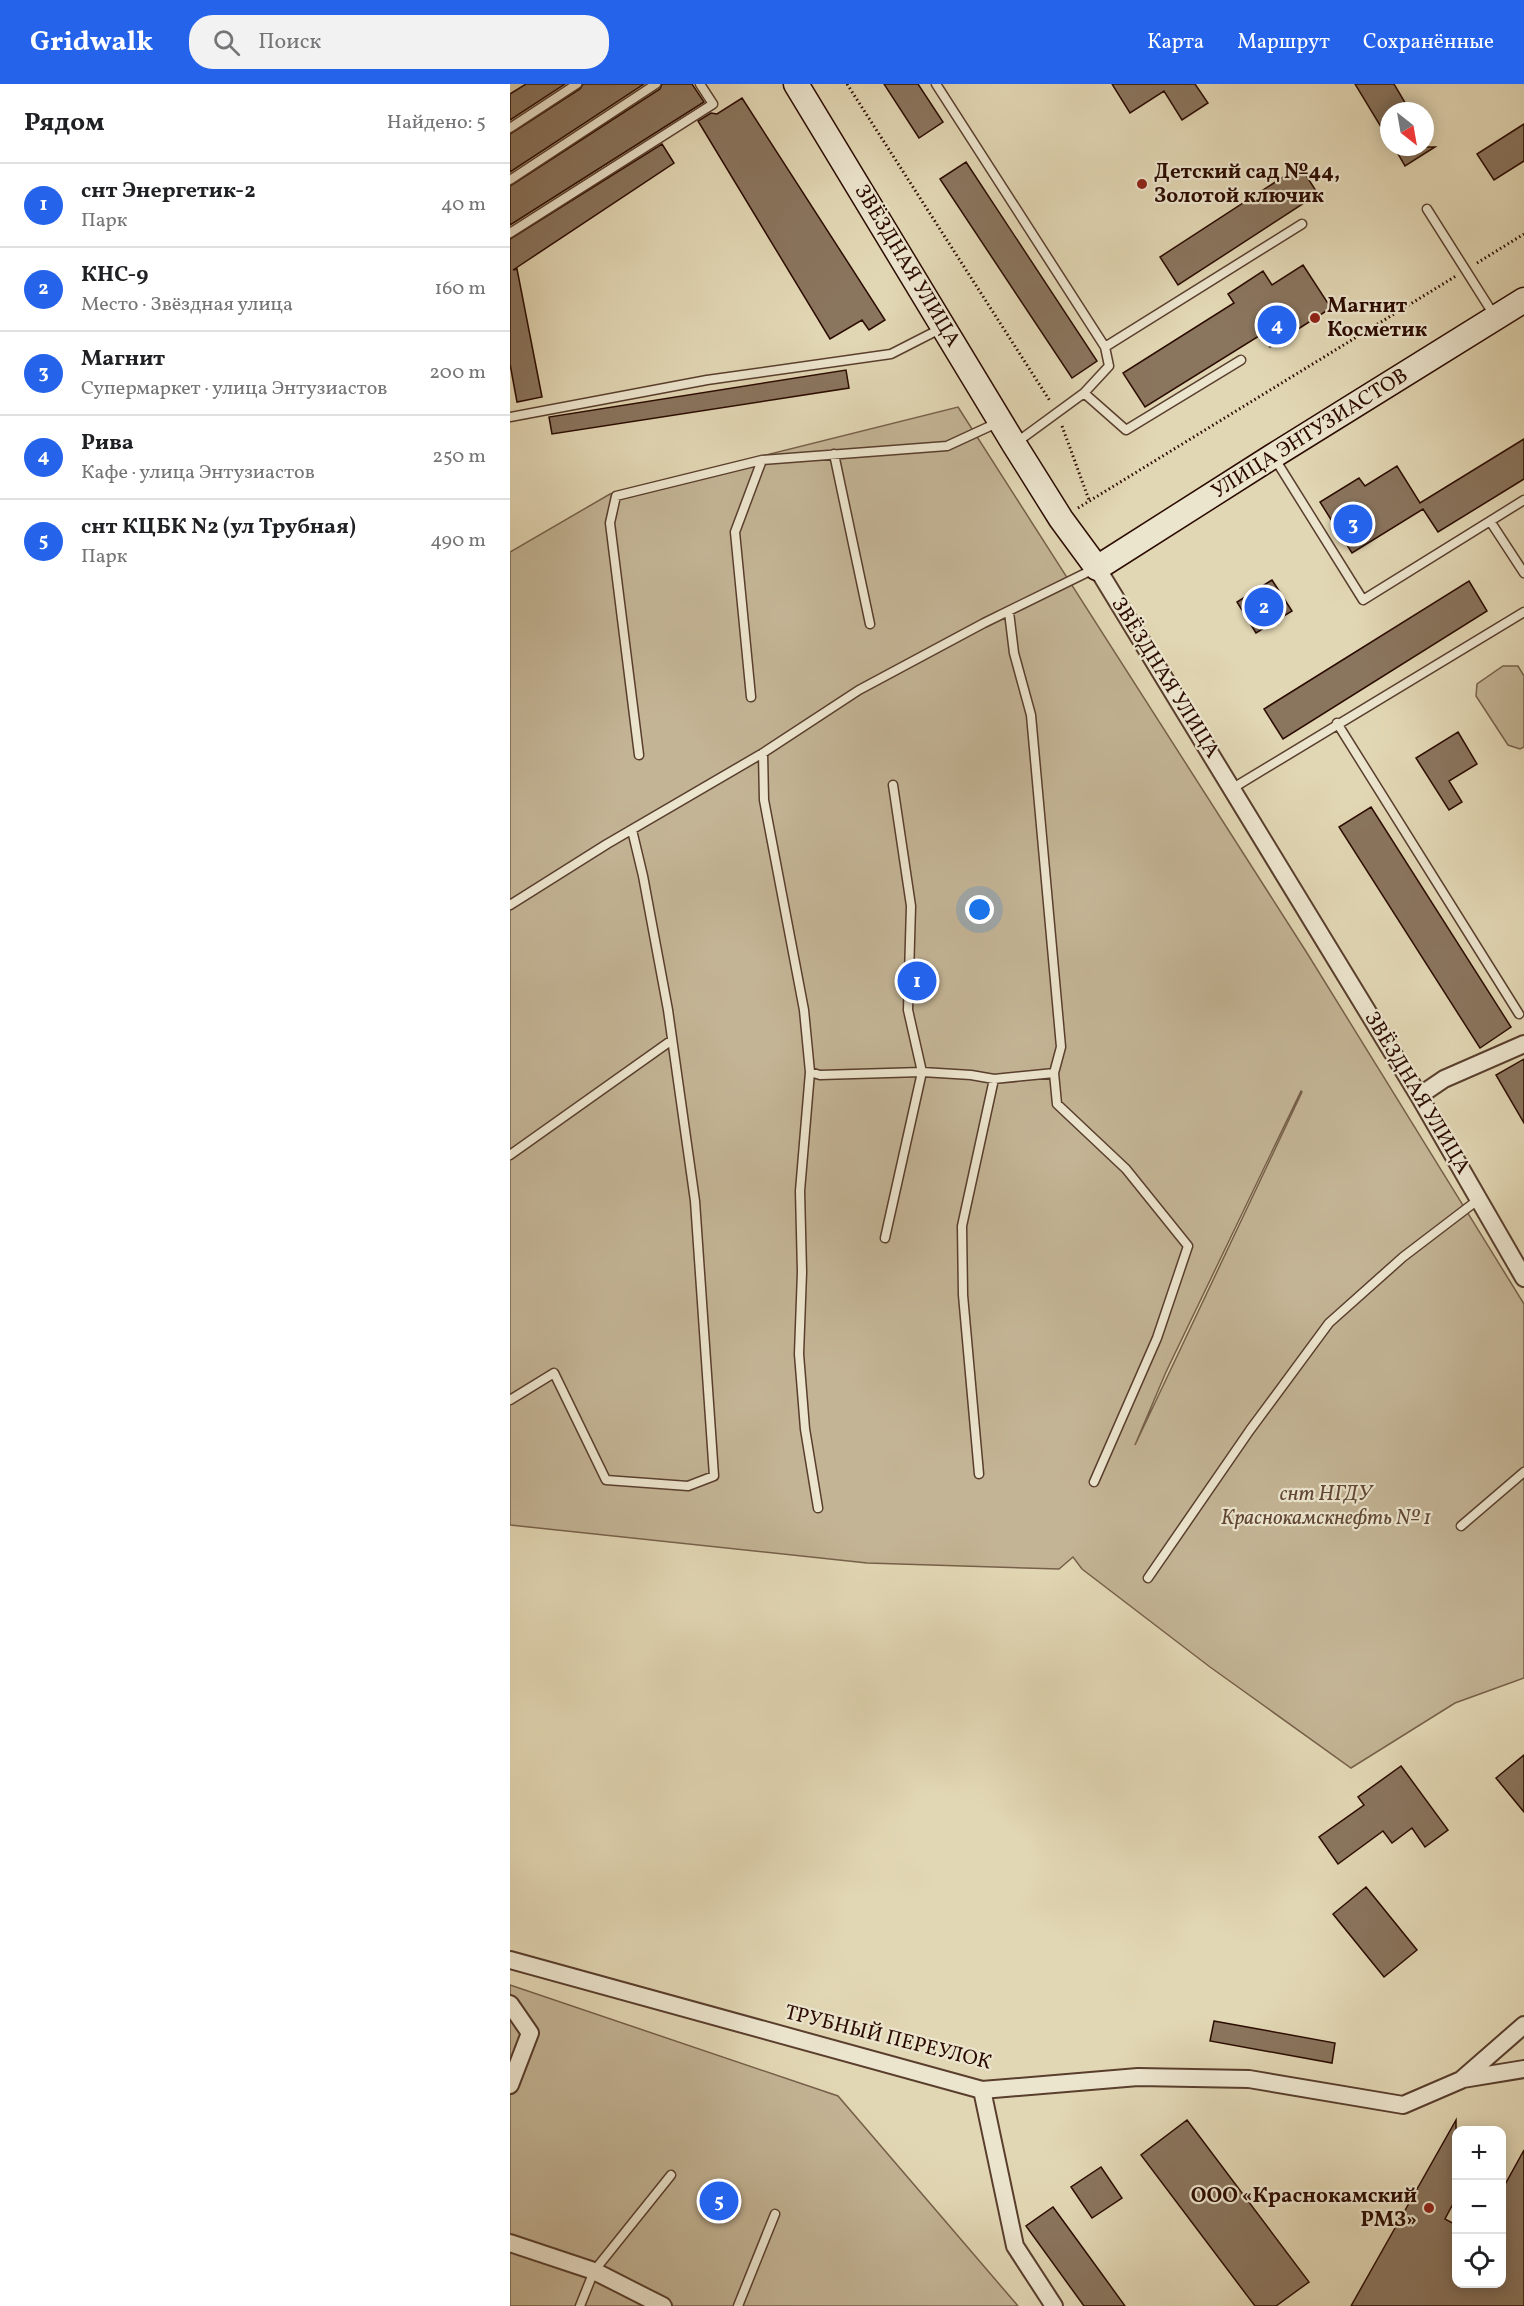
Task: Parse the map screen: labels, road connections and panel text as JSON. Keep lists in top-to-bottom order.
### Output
{
  "streets": {
    "street": ["ЗВЁЗДНАЯ УЛИЦА", "УЛИЦА ЭНТУЗИАСТОВ", "ТРУБНЫЙ ПЕРЕУЛОК"]
  },
  "crossings": [
    ["ЗВЁЗДНАЯ УЛИЦА", "УЛИЦА ЭНТУЗИАСТОВ"]
  ],
  "parks": ["снт НГДУ Краснокамскнефть № 1"],
  "places": ["Детский сад №44, Золотой ключик", "Магнит Косметик", "ООО «Краснокамский РМЗ»"],
  "north": "bottom right",
  "page": {
    "header": "Gridwalk",
    "search": "Поиск",
    "nav": ["Карта", "Маршрут", "Сохранённые"],
    "heading": ["Рядом", "Найдено: 5"],
    "list": [
      {
        "mark": "1",
        "name": "снт Энергетик-2",
        "note": "Парк",
        "value": "40 m"
      },
      {
        "mark": "2",
        "name": "КНС-9",
        "note": "Место · Звёздная улица",
        "value": "160 m"
      },
      {
        "mark": "3",
        "name": "Магнит",
        "note": "Супермаркет · улица Энтузиастов",
        "value": "200 m"
      },
      {
        "mark": "4",
        "name": "Рива",
        "note": "Кафе · улица Энтузиастов",
        "value": "250 m"
      },
      {
        "mark": "5",
        "name": "снт КЦБК N2 (ул Трубная)",
        "note": "Парк",
        "value": "490 m"
      }
    ],
    "pins": [
      "4",
      "3",
      "2",
      "1",
      "5"
    ],
    "map_buttons": ["+", "−"]
  }
}
